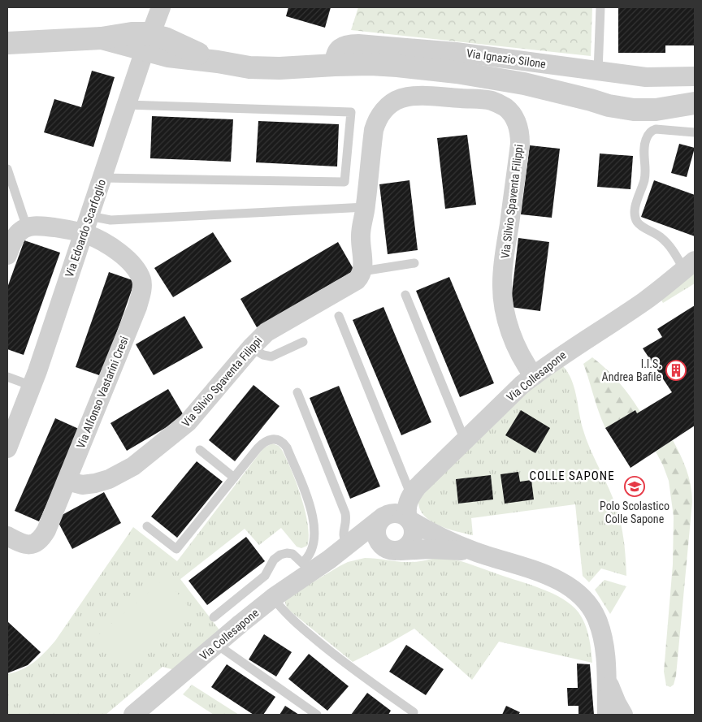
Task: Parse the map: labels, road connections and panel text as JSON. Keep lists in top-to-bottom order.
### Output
{
  "streets": {
    "street": [
      "Via Ignazio Silone",
      "Via Silvio Spaventa Filippi",
      "Via Edoardo Scarfoglio",
      "Via Collesapone",
      "Via Alfonso Vastarini Cresi"
    ]
  },
  "crossings": [
    ["Via Ignazio Silone", "Via Edoardo Scarfoglio"],
    ["Via Silvio Spaventa Filippi", "Via Collesapone"],
    ["Via Silvio Spaventa Filippi", "Via Alfonso Vastarini Cresi"],
    ["Via Edoardo Scarfoglio", "Via Alfonso Vastarini Cresi"]
  ],
  "districts": ["COLLE SAPONE"],
  "places": {
    "building": ["I.I.S. Andrea Bafile"],
    "school or university": ["Polo Scolastico Colle Sapone"]
  }
}
